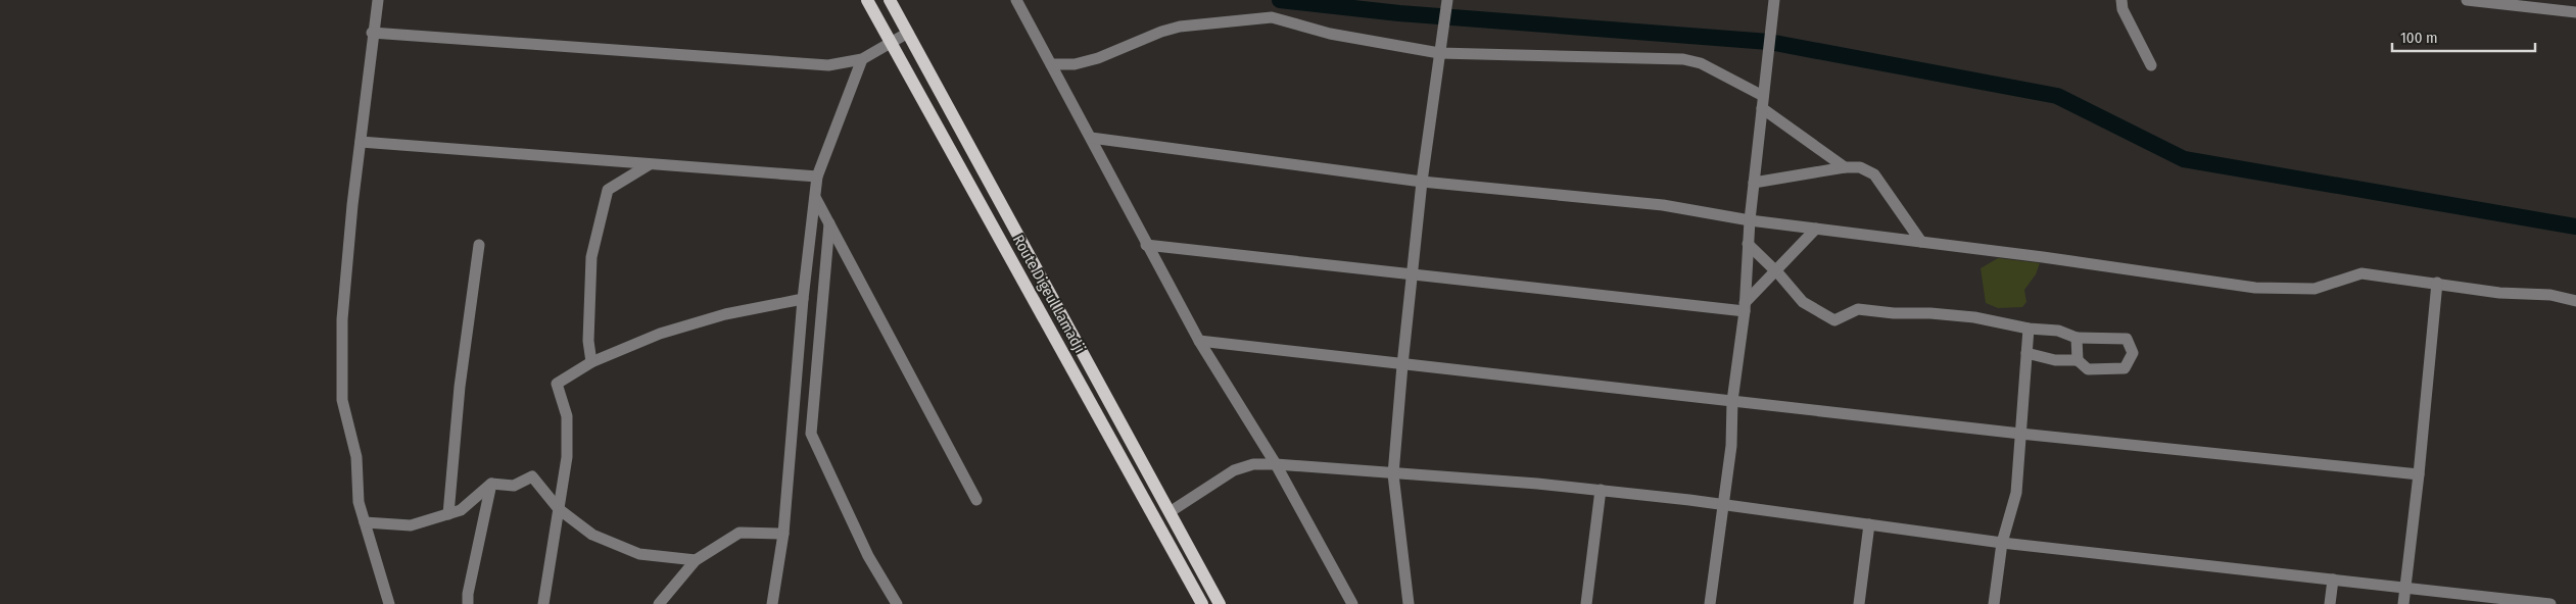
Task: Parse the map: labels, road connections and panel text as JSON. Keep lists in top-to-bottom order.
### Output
{
  "streets": {
    "main road": ["Route Digeul Lamadji"]
  },
  "scale_bar": "100 m"
}
